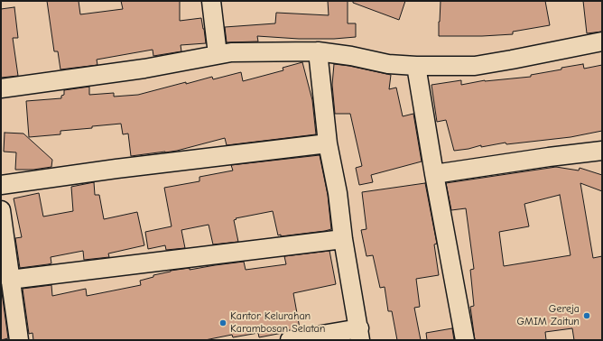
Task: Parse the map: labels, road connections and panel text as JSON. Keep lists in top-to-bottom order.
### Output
{
  "places": ["Gereja GMIM Zaitun", "Kantor Kelurahan Karambosan Selatan"]
}
